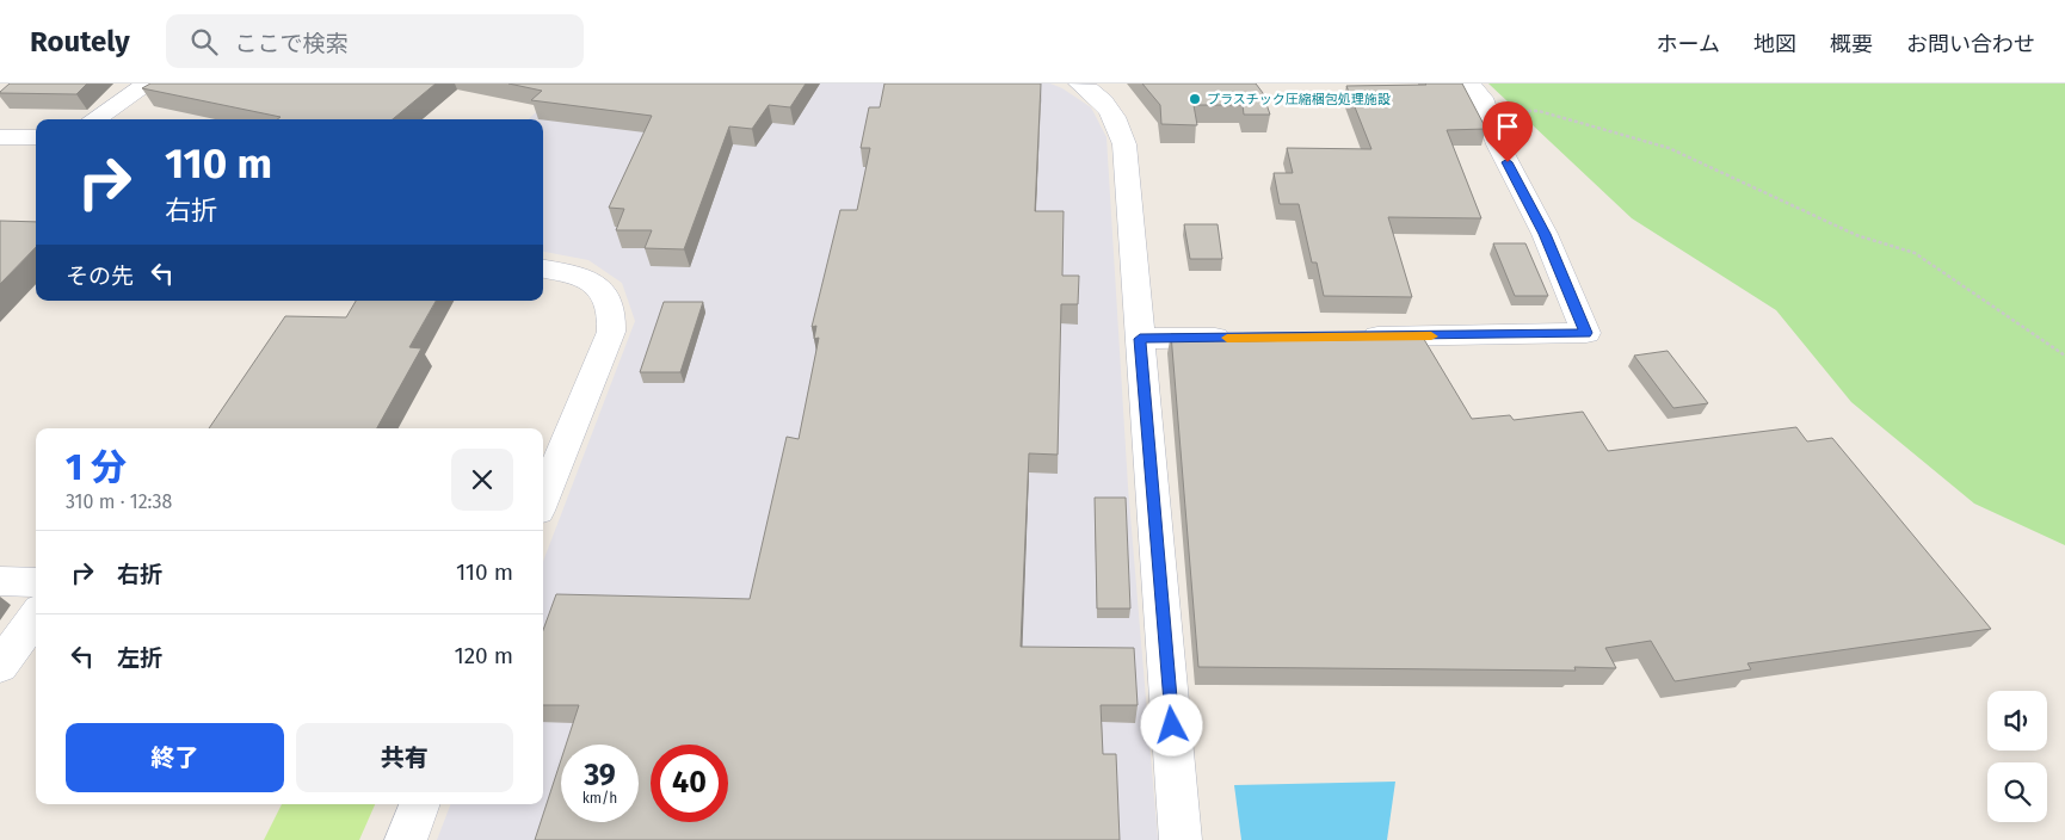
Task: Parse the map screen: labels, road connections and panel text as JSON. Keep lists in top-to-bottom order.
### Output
{
  "places": ["プラスチック圧縮梱包処理施設"],
  "page": {
    "header": "Routely",
    "search": "ここで検索",
    "nav": [
      "ホーム",
      "地図",
      "概要",
      "お問い合わせ"
    ],
    "turn": ["110 m", "右折"],
    "then": "その先",
    "heading": ["1 分", "310 m · 12:38"],
    "list": [
      {
        "name": "右折",
        "value": "110 m"
      },
      {
        "name": "左折",
        "value": "120 m"
      }
    ],
    "buttons": ["終了", "共有"],
    "speed": "39 km/h",
    "limit": "40"
  }
}
